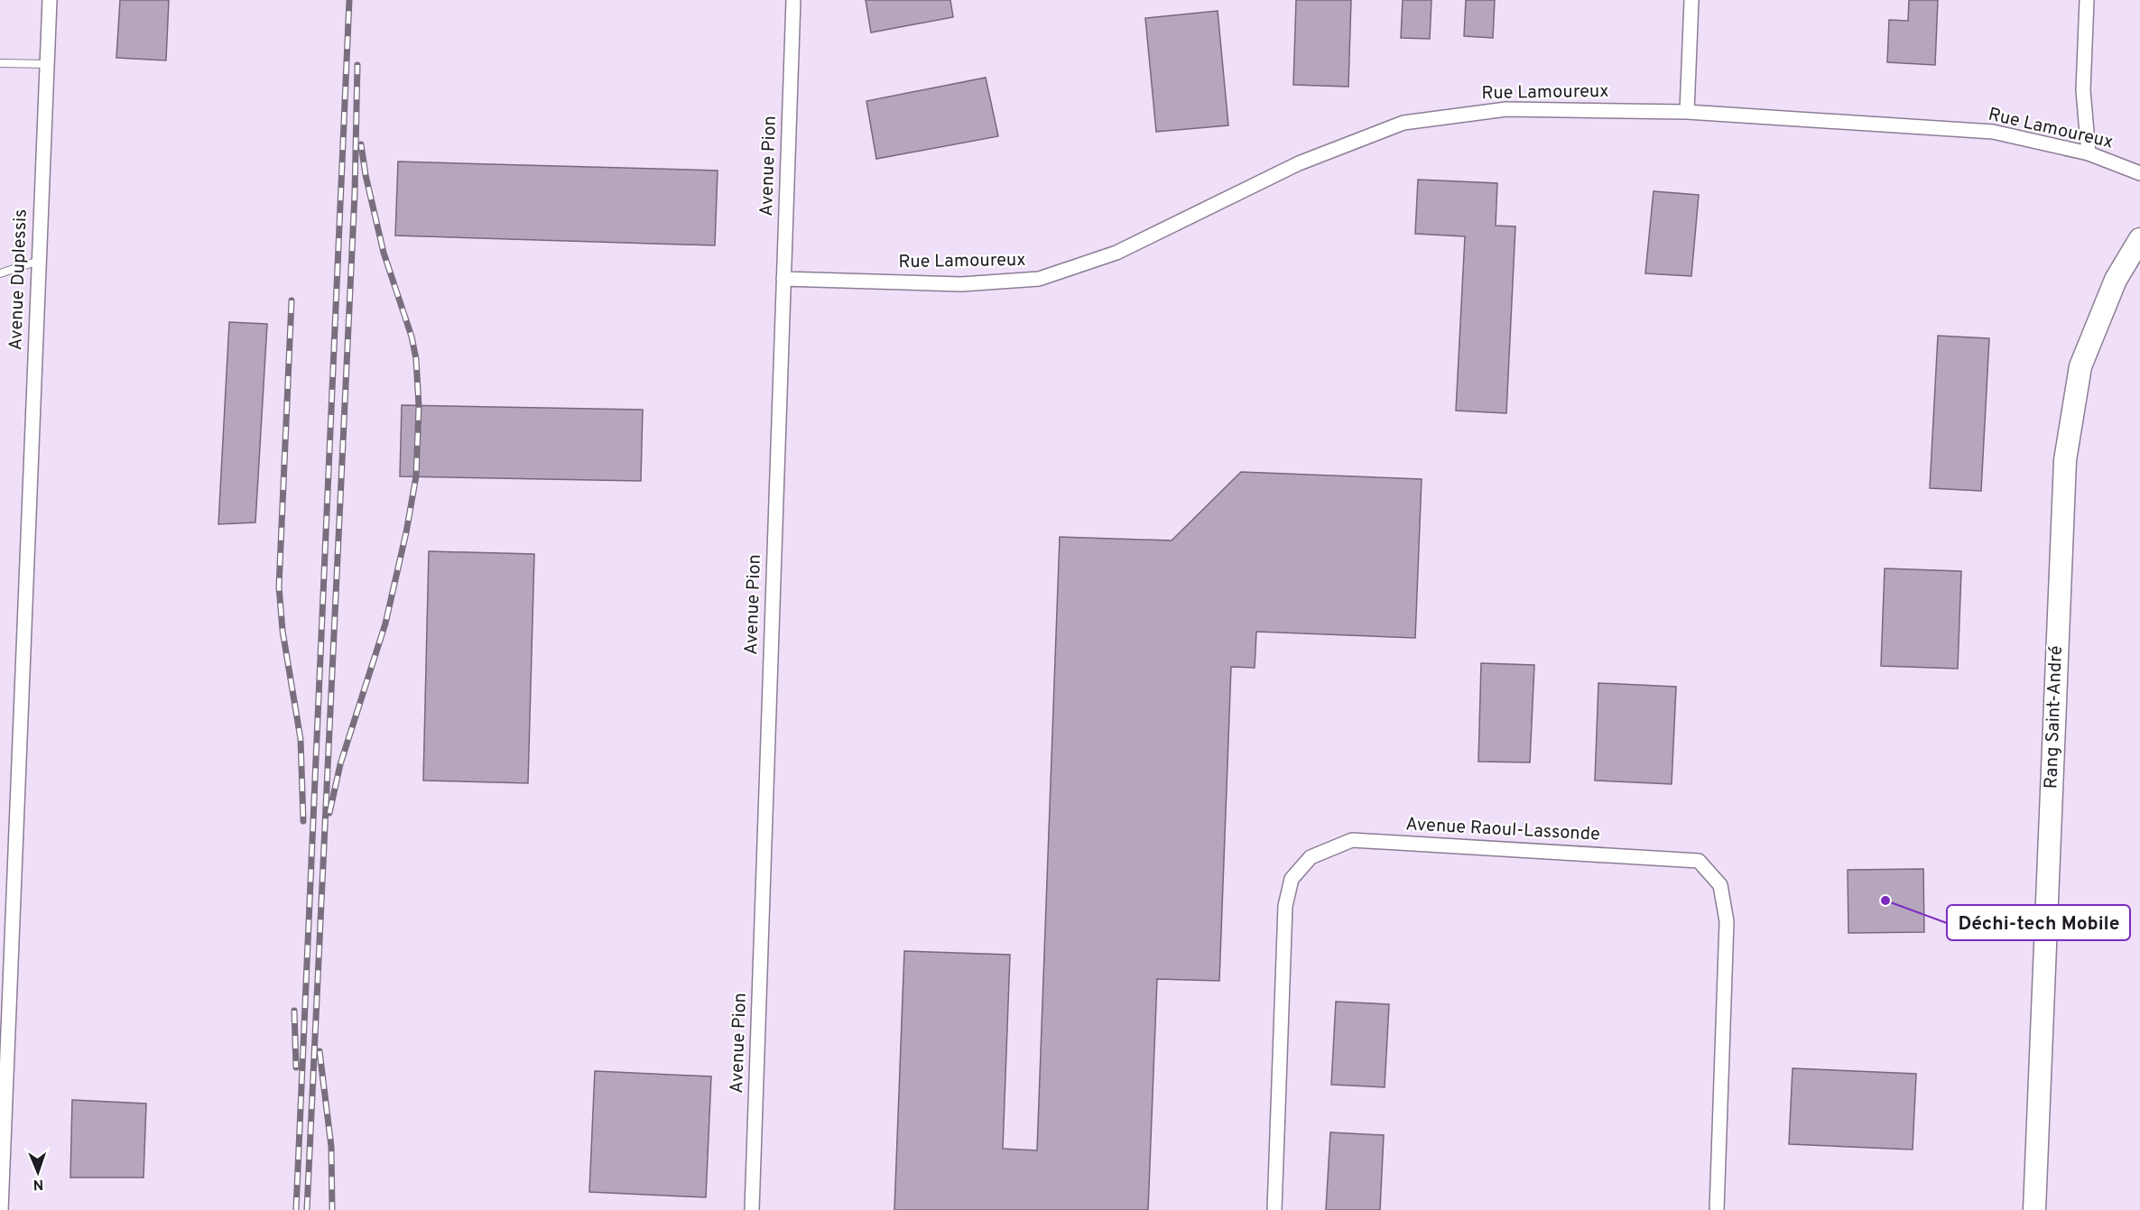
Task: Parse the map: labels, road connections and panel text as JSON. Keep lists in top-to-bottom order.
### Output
{
  "streets": {
    "main road": ["Rang Saint-André"],
    "street": [
      "Rue Lamoureux",
      "Avenue Pion",
      "Avenue Duplessis",
      "Avenue Raoul-Lassonde"
    ]
  },
  "crossings": [
    ["Rue Lamoureux", "Avenue Pion"]
  ],
  "places": ["Déchi-tech Mobile"],
  "north": "bottom"
}
